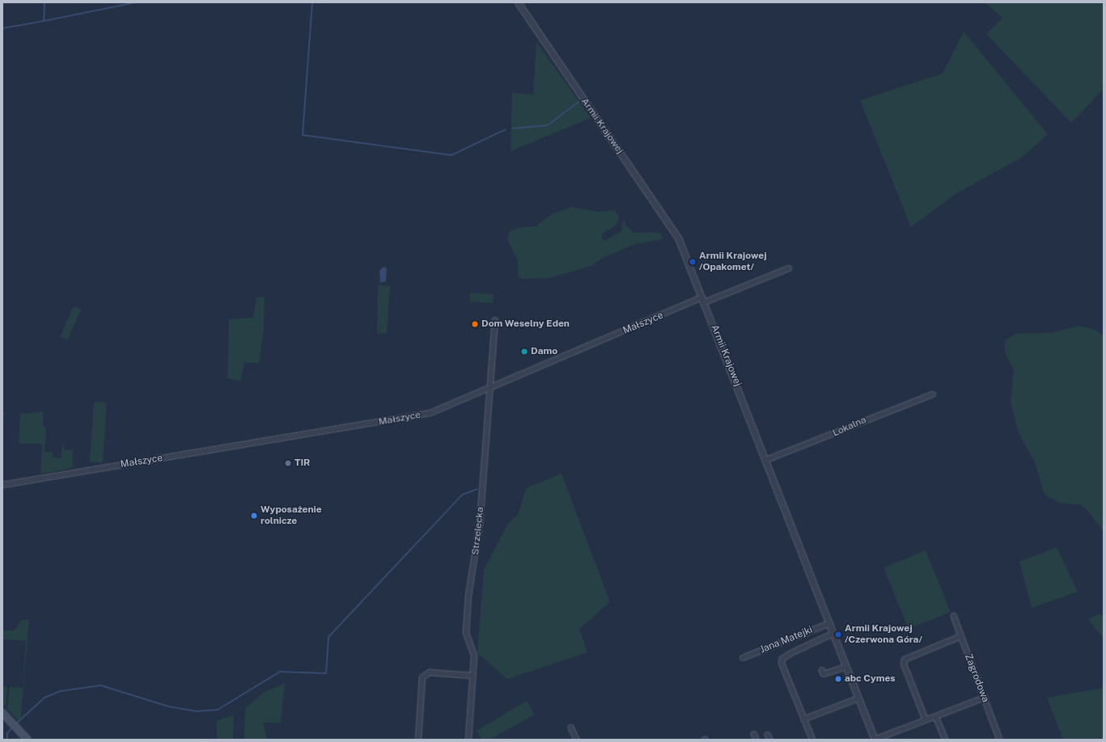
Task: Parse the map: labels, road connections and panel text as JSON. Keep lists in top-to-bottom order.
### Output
{
  "streets": {
    "street": [
      "Armii Krajowej",
      "Małszyce",
      "Lokalna",
      "Strzelecka",
      "Jana Matejki",
      "Zagrodowa"
    ]
  },
  "crossings": [
    ["Armii Krajowej", "Małszyce"],
    ["Armii Krajowej", "Lokalna"],
    ["Armii Krajowej", "Jana Matejki"],
    ["Małszyce", "Strzelecka"]
  ],
  "places": [
    "Armii Krajowej /Opakomet/",
    "Dom Weselny Eden",
    "Damo",
    "TIR",
    "Wyposażenie rolnicze",
    "Armii Krajowej /Czerwona Góra/",
    "abc Cymes"
  ]
}
